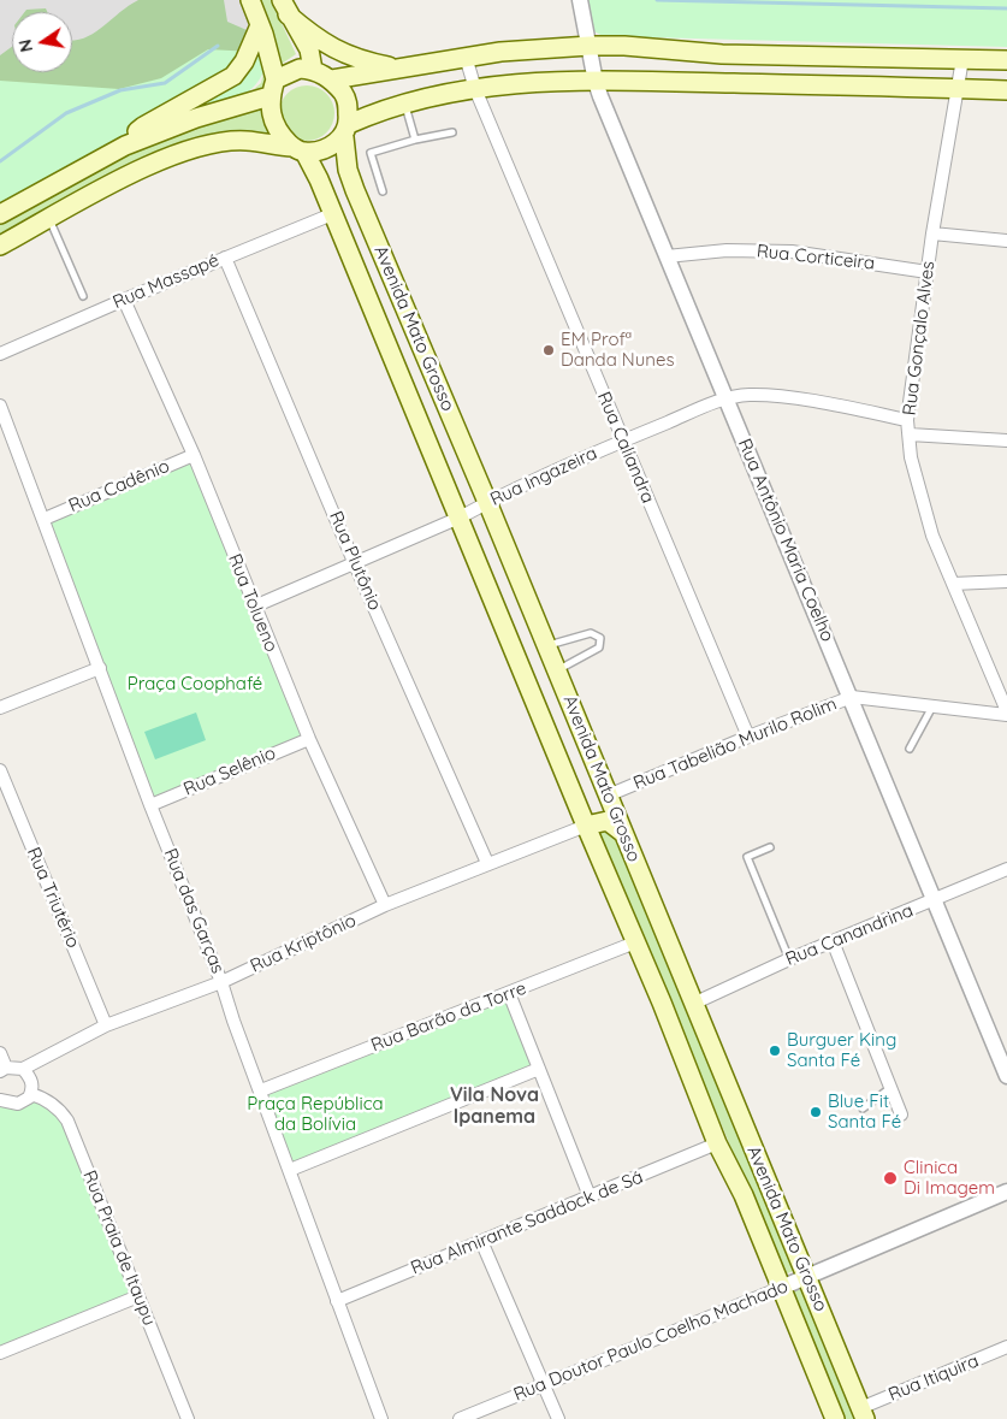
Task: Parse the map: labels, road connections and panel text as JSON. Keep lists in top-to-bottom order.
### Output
{
  "streets": {
    "main road": ["Avenida Mato Grosso"],
    "street": [
      "Rua Corticeira",
      "Rua Massapé",
      "Rua Gonçalo Alves",
      "Rua Caliandra",
      "Rua Ingazeira",
      "Rua Cadênio",
      "Rua Antônio Maria Coelho",
      "Rua Plutônio",
      "Rua Tolueno",
      "Rua Tabelião Murilo Rolim",
      "Rua Selênio",
      "Rua Triutério",
      "Rua das Garças",
      "Rua Canandrina",
      "Rua Kriptônio",
      "Rua Barão da Torre",
      "Rua Almirante Saddock de Sá",
      "Rua Praia de Itaupu",
      "Rua Doutor Paulo Coelho Machado",
      "Rua Itiquira"
    ]
  },
  "crossings": [
    ["Rua Corticeira", "Rua Gonçalo Alves"],
    ["Rua Corticeira", "Rua Antônio Maria Coelho"],
    ["Rua Massapé", "Avenida Mato Grosso"],
    ["Rua Massapé", "Rua Plutônio"],
    ["Rua Massapé", "Rua Tolueno"],
    ["Avenida Mato Grosso", "Rua Ingazeira"],
    ["Avenida Mato Grosso", "Rua Tabelião Murilo Rolim"],
    ["Avenida Mato Grosso", "Rua Canandrina"],
    ["Avenida Mato Grosso", "Rua Kriptônio"],
    ["Avenida Mato Grosso", "Rua Barão da Torre"],
    ["Avenida Mato Grosso", "Rua Almirante Saddock de Sá"],
    ["Avenida Mato Grosso", "Rua Doutor Paulo Coelho Machado"],
    ["Avenida Mato Grosso", "Rua Itiquira"],
    ["Rua Gonçalo Alves", "Rua Ingazeira"],
    ["Rua Gonçalo Alves", "Rua Tabelião Murilo Rolim"],
    ["Rua Caliandra", "Rua Ingazeira"],
    ["Rua Caliandra", "Rua Tabelião Murilo Rolim"],
    ["Rua Ingazeira", "Rua Antônio Maria Coelho"],
    ["Rua Ingazeira", "Rua Plutônio"],
    ["Rua Ingazeira", "Rua Tolueno"],
    ["Rua Cadênio", "Rua Tolueno"],
    ["Rua Cadênio", "Rua das Garças"],
    ["Rua Antônio Maria Coelho", "Rua Tabelião Murilo Rolim"],
    ["Rua Antônio Maria Coelho", "Rua Canandrina"],
    ["Rua Plutônio", "Rua Kriptônio"],
    ["Rua Tolueno", "Rua Selênio"],
    ["Rua Tolueno", "Rua Kriptônio"],
    ["Rua Selênio", "Rua das Garças"],
    ["Rua Triutério", "Rua Kriptônio"],
    ["Rua das Garças", "Rua Kriptônio"],
    ["Rua das Garças", "Rua Barão da Torre"],
    ["Rua das Garças", "Rua Almirante Saddock de Sá"]
  ],
  "districts": ["Vila Nova Ipanema"],
  "parks": ["Praça Coophafé", "Praça República da Bolívia"],
  "places": [
    "EM Profª Danda Nunes",
    "Burguer King Santa Fé",
    "Blue Fit Santa Fé",
    "Clinica Di Imagem"
  ],
  "north": "left"
}
